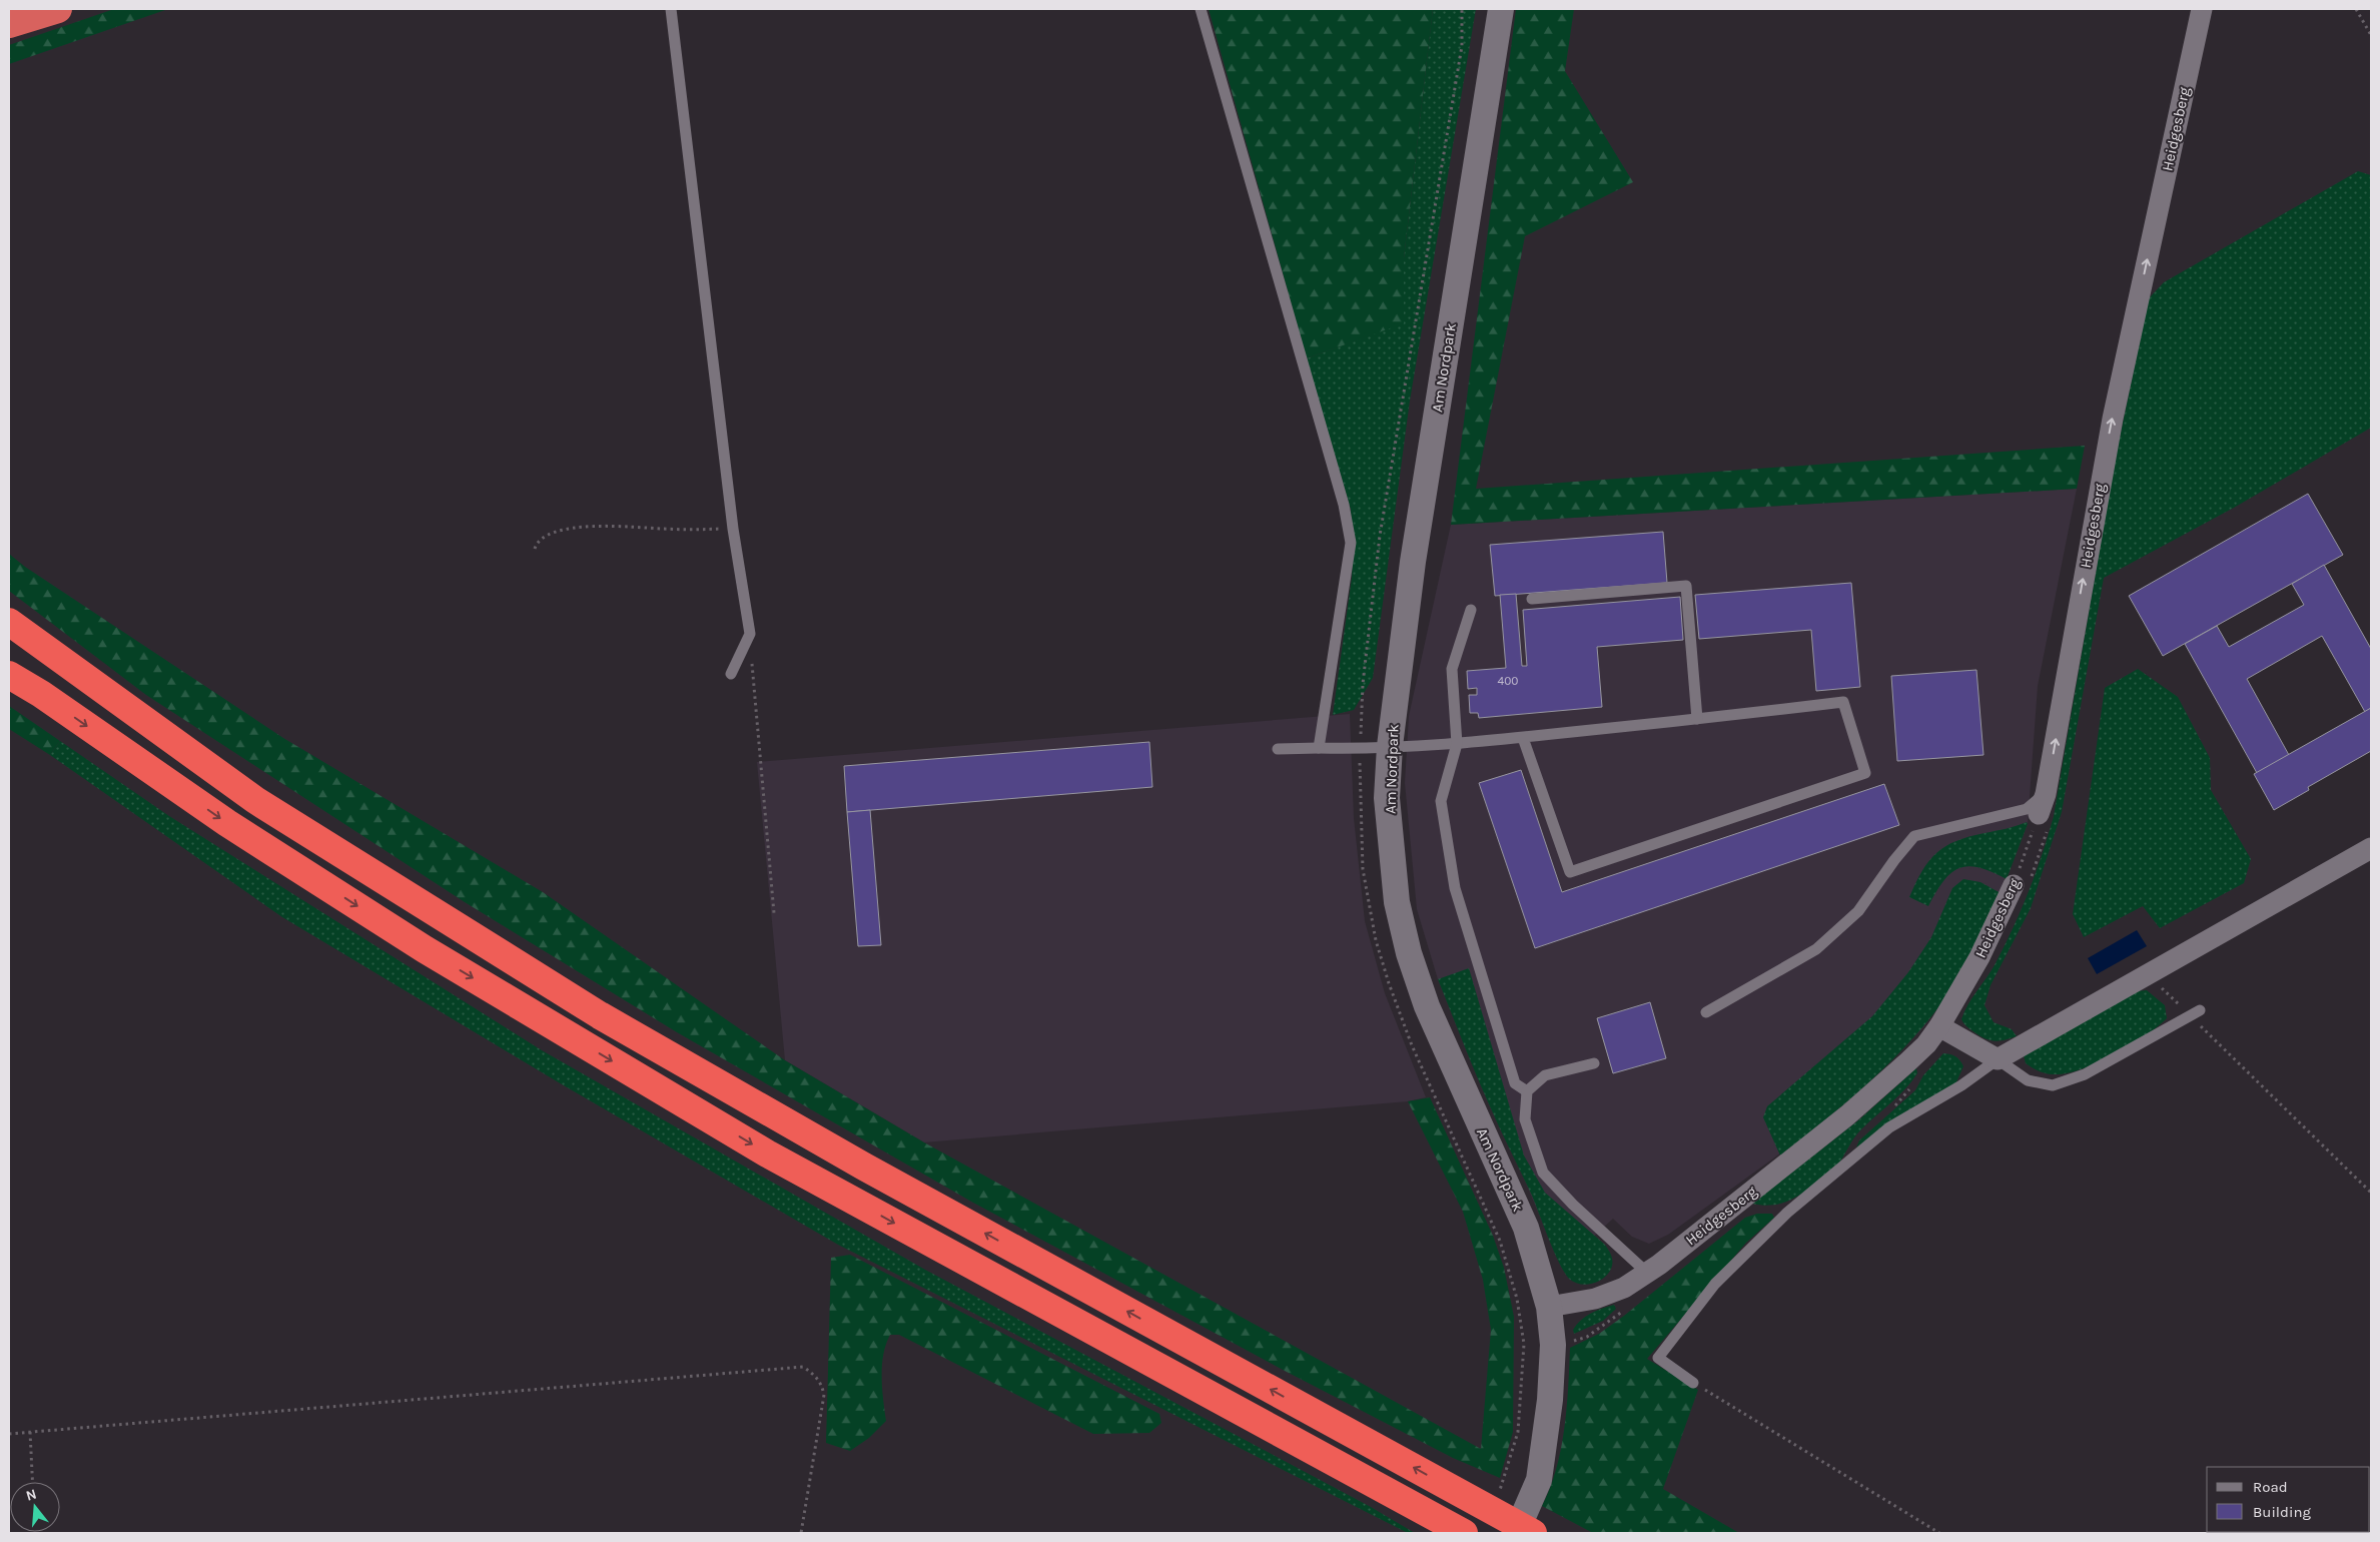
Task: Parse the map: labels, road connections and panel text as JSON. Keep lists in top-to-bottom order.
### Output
{
  "streets": {
    "street": ["Heidgesberg", "Am Nordpark"]
  },
  "crossings": [
    ["Heidgesberg", "Am Nordpark"]
  ],
  "one_way": ["Heidgesberg"],
  "house_numbers": ["400"],
  "legend": ["Road", "Building"],
  "north": "top"
}
